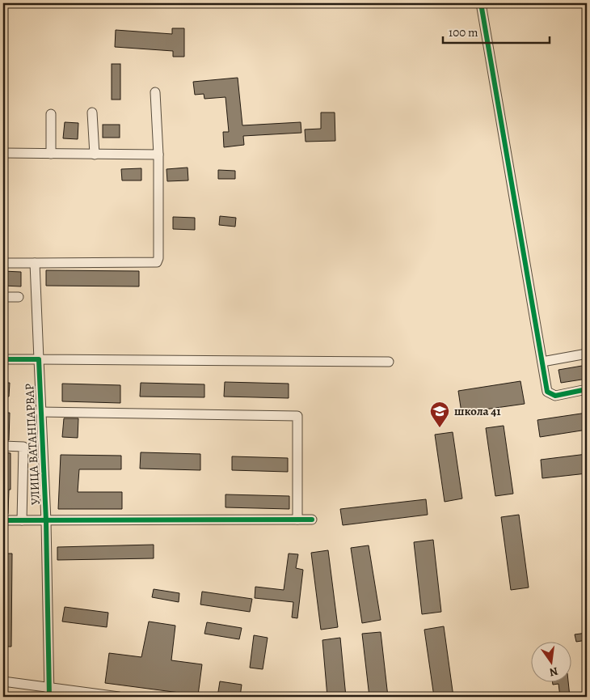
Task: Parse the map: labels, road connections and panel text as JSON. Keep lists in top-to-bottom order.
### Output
{
  "streets": {
    "street": ["УЛИЦА ВАТАНПАРВАР"]
  },
  "places": {
    "school or university": ["школа 41"]
  },
  "scale_bar": "100 m",
  "north": "bottom"
}
